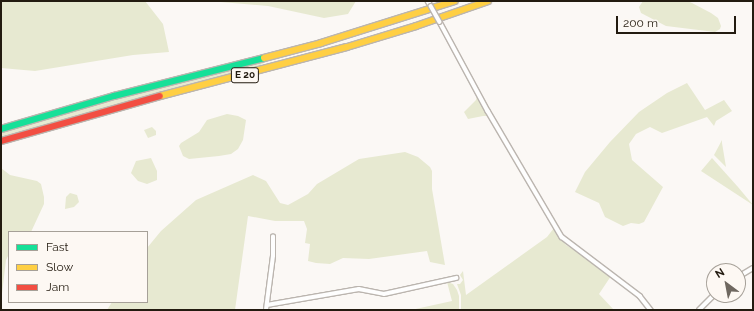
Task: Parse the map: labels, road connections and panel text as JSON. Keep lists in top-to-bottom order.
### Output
{
  "streets": {
    "highway": ["E 20"]
  },
  "legend": ["Fast", "Slow", "Jam"],
  "scale_bar": "200 m",
  "north": "top left"
}
